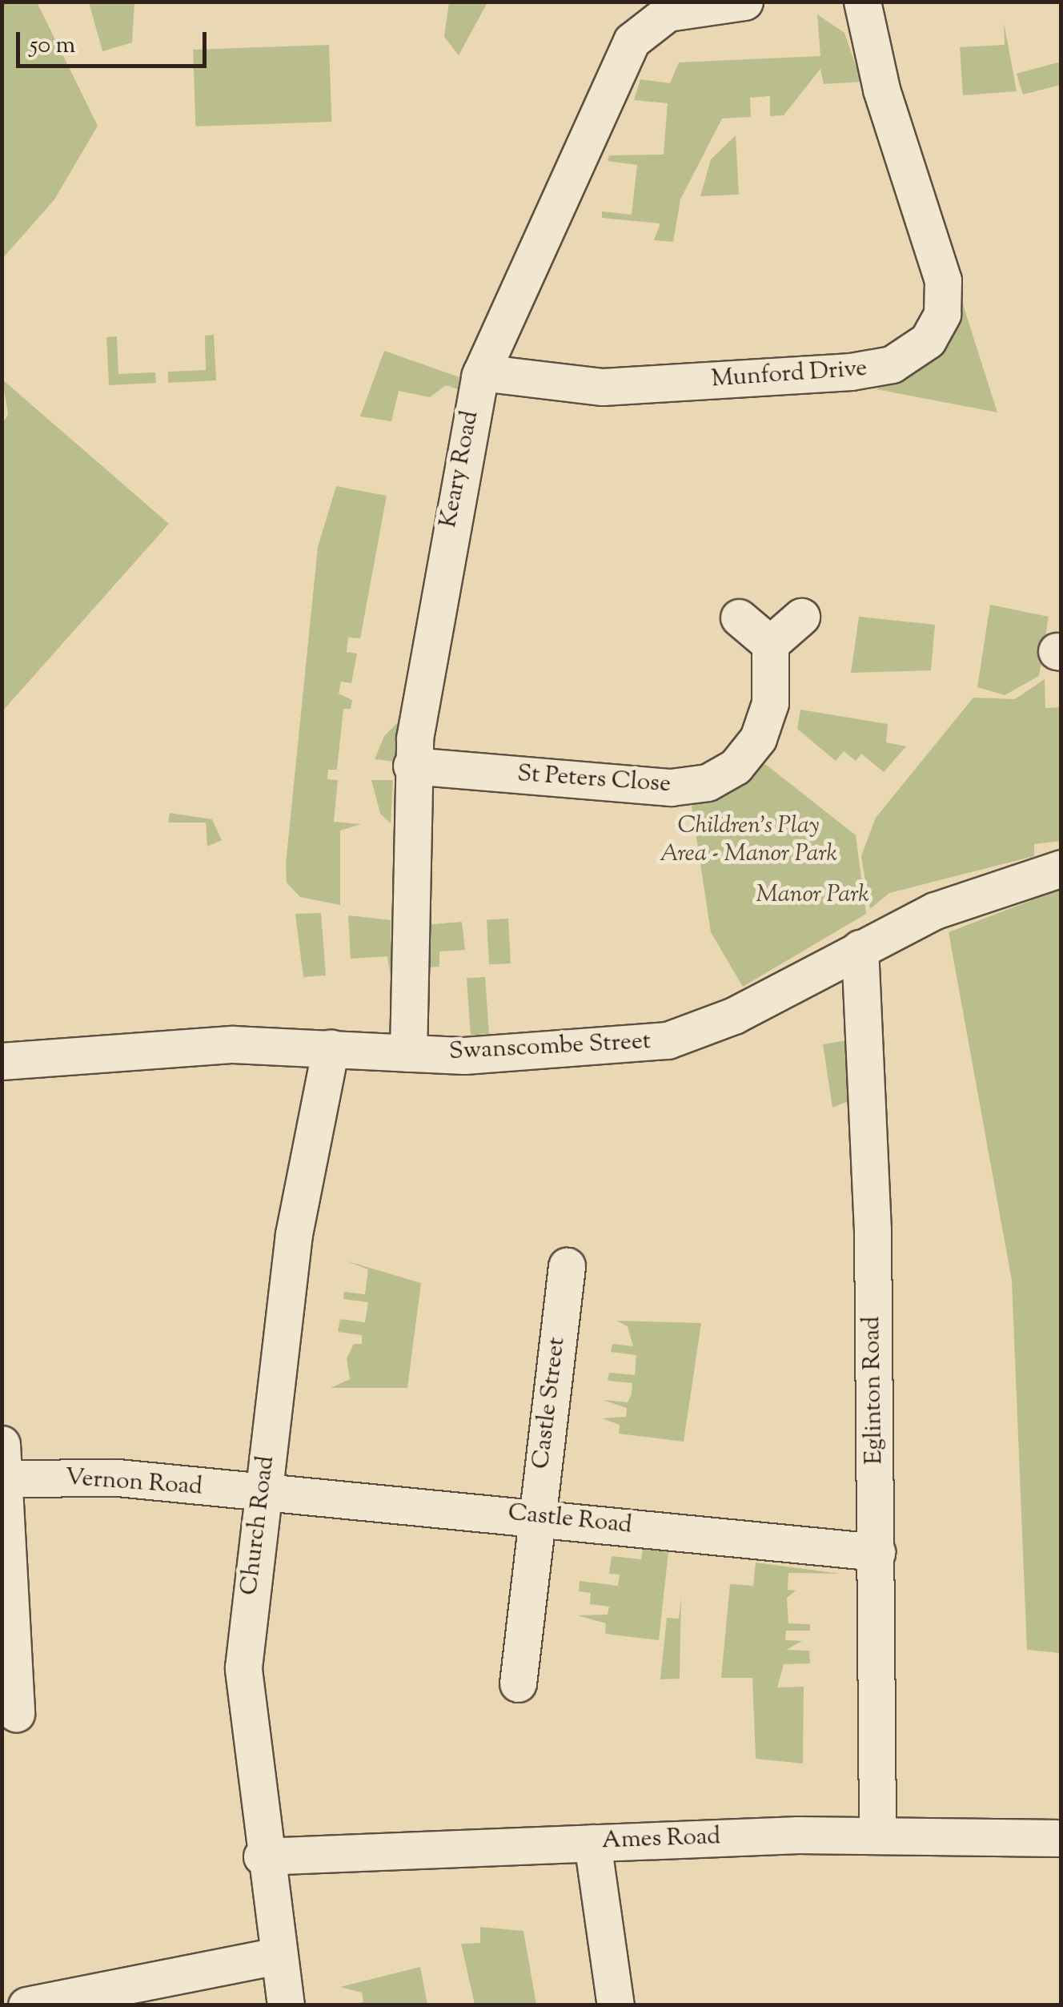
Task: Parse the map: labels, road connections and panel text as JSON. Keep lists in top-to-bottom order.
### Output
{
  "streets": {
    "street": [
      "Munford Drive",
      "Keary Road",
      "St Peters Close",
      "Swanscombe Street",
      "Eglinton Road",
      "Castle Street",
      "Vernon Road",
      "Castle Road",
      "Church Road",
      "Ames Road"
    ]
  },
  "crossings": [
    ["Munford Drive", "Keary Road"],
    ["Keary Road", "St Peters Close"],
    ["Keary Road", "Swanscombe Street"],
    ["Swanscombe Street", "Eglinton Road"],
    ["Swanscombe Street", "Church Road"],
    ["Eglinton Road", "Castle Road"],
    ["Eglinton Road", "Ames Road"],
    ["Castle Street", "Castle Road"],
    ["Vernon Road", "Castle Road"],
    ["Vernon Road", "Church Road"],
    ["Castle Road", "Church Road"],
    ["Church Road", "Ames Road"]
  ],
  "parks": ["Children's Play Area - Manor Park", "Manor Park"],
  "scale_bar": "50 m"
}
